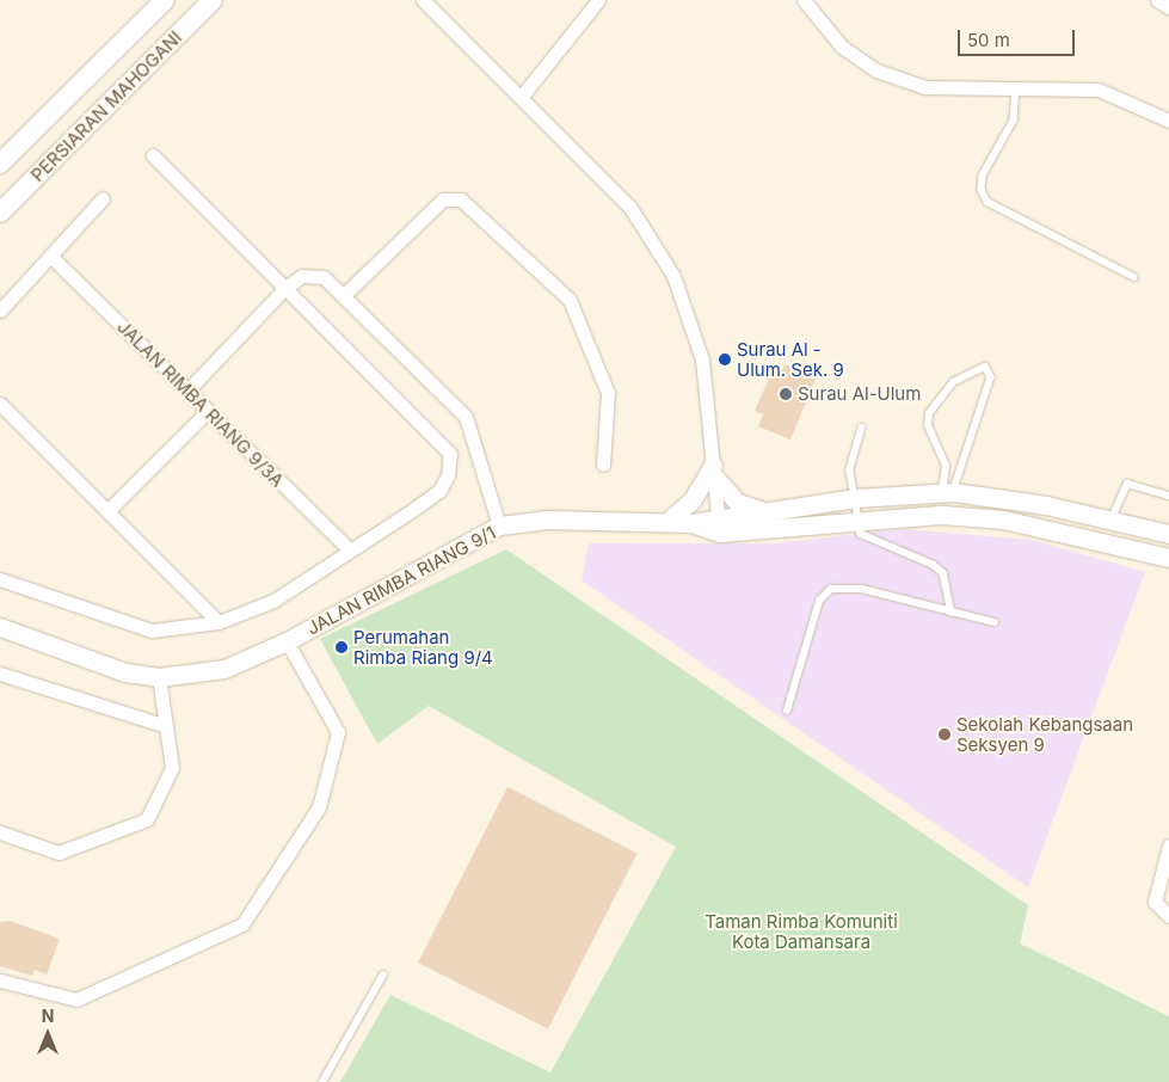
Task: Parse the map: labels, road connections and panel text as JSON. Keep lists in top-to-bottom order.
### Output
{
  "streets": {
    "main road": ["PERSIARAN MAHOGANI"],
    "street": ["JALAN RIMBA RIANG 9/3A", "JALAN RIMBA RIANG 9/1"]
  },
  "parks": ["Taman Rimba Komuniti Kota Damansara"],
  "places": [
    "Surau Al - Ulum. Sek. 9",
    "Surau Al-Ulum",
    "Perumahan Rimba Riang 9/4",
    "Sekolah Kebangsaan Seksyen 9"
  ],
  "scale_bar": "50 m",
  "north": "top"
}
